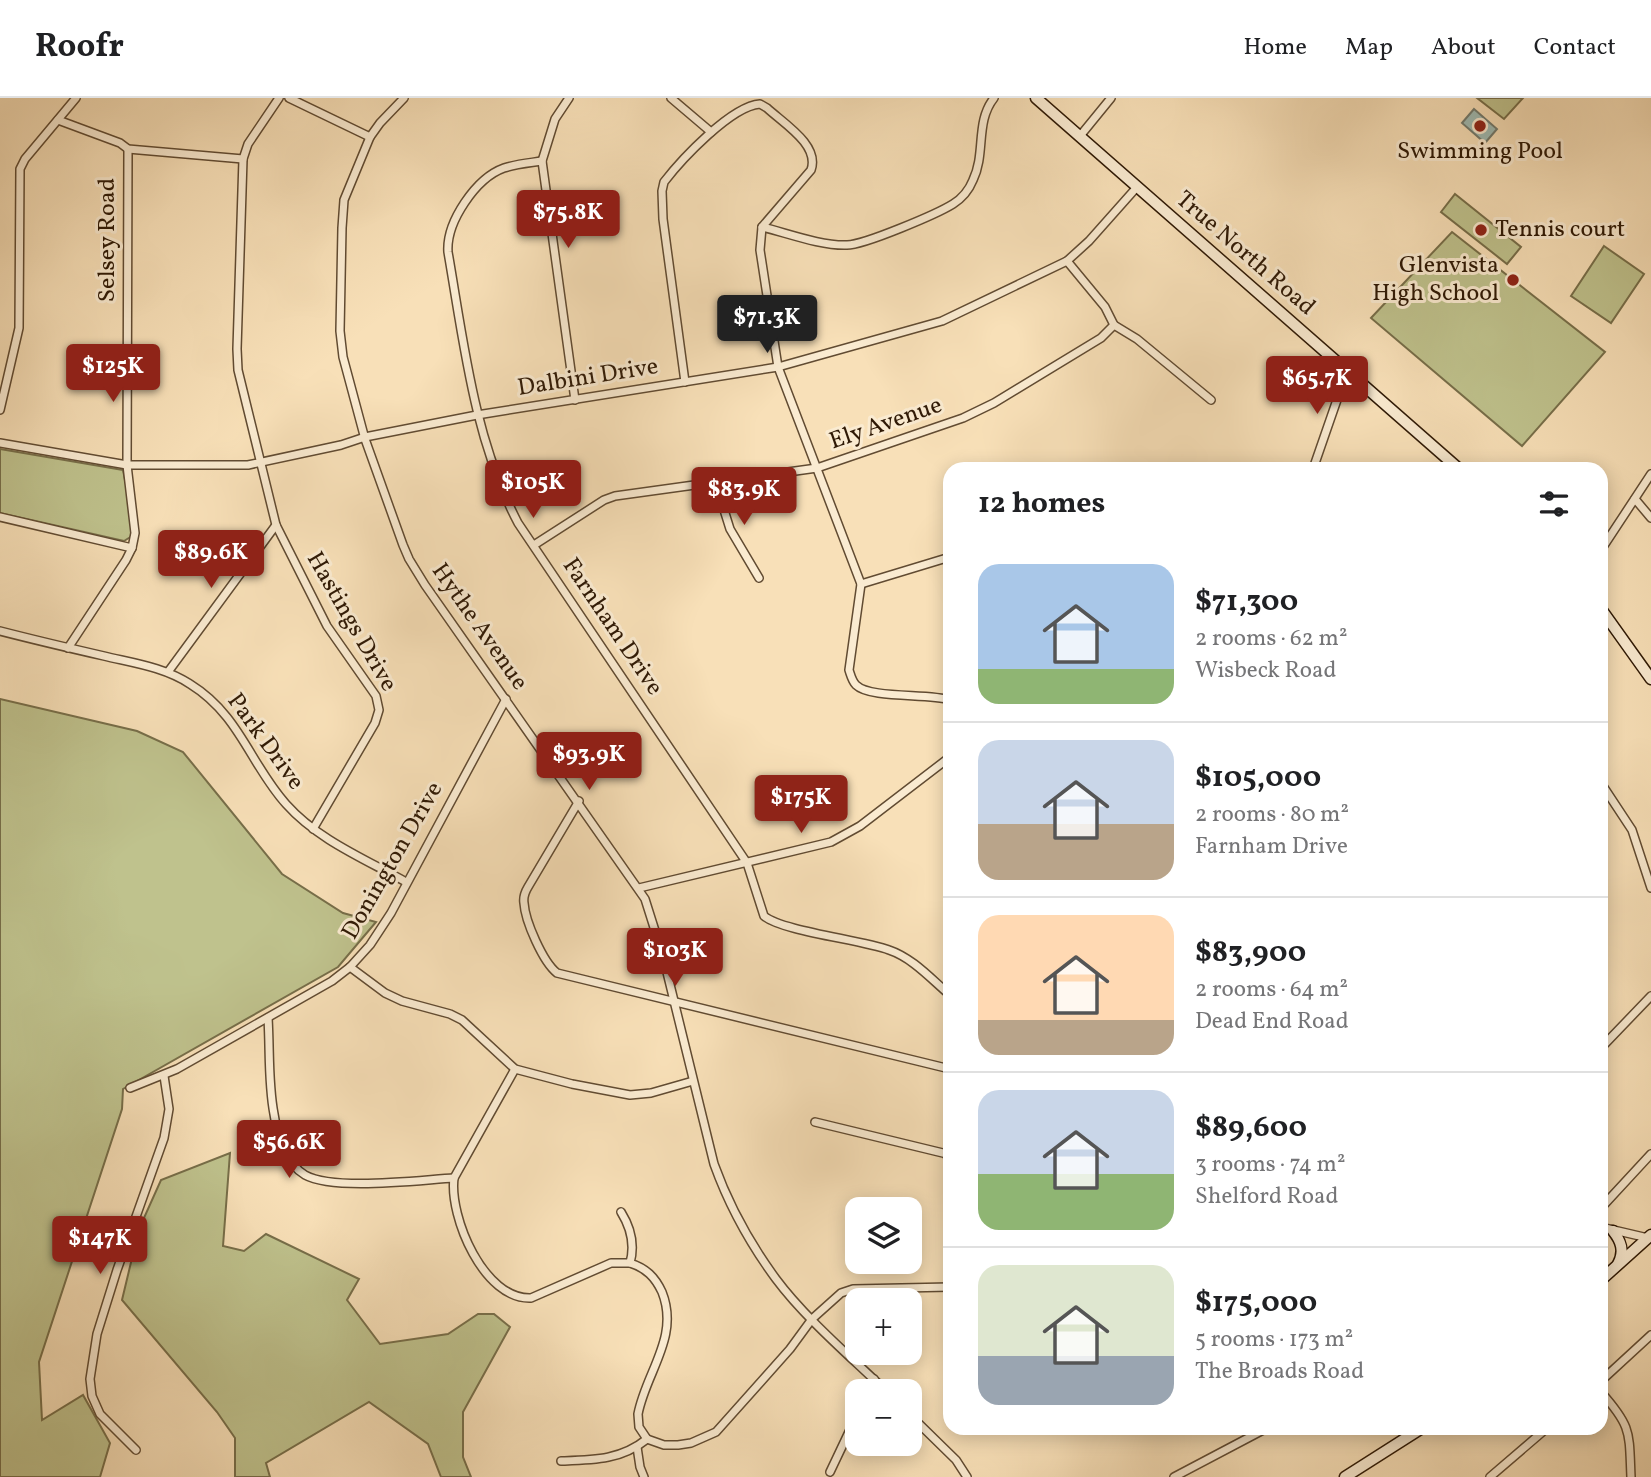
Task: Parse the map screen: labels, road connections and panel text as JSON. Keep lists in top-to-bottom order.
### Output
{
  "streets": {
    "main road": ["True North Road"],
    "street": [
      "Selsey Road",
      "Dalbini Drive",
      "Ely Avenue",
      "Hastings Drive",
      "Hythe Avenue",
      "Farnham Drive",
      "Park Drive",
      "Donington Drive"
    ]
  },
  "crossings": [
    ["Selsey Road", "Dalbini Drive"],
    ["True North Road", "Dalbini Drive"],
    ["Dalbini Drive", "Hastings Drive"],
    ["Dalbini Drive", "Hythe Avenue"],
    ["Dalbini Drive", "Farnham Drive"],
    ["Ely Avenue", "Farnham Drive"],
    ["Hastings Drive", "Park Drive"],
    ["Hythe Avenue", "Donington Drive"],
    ["Park Drive", "Donington Drive"]
  ],
  "places": ["Swimming Pool", "Tennis court", "Glenvista High School"],
  "page": {
    "header": "Roofr",
    "nav": [
      "Home",
      "Map",
      "About",
      "Contact"
    ],
    "price": [
      "$75.8K",
      "$71.3K",
      "$125K",
      "$65.7K",
      "$105K",
      "$83.9K",
      "$89.6K",
      "$93.9K",
      "$175K",
      "$103K",
      "$56.6K",
      "$147K"
    ],
    "heading": "12 homes",
    "list": [
      {
        "name": "$71,300",
        "note": "2 rooms · 62 m² · Wisbeck Road"
      },
      {
        "name": "$105,000",
        "note": "2 rooms · 80 m² · Farnham Drive"
      },
      {
        "name": "$83,900",
        "note": "2 rooms · 64 m² · Dead End Road"
      },
      {
        "name": "$89,600",
        "note": "3 rooms · 74 m² · Shelford Road"
      },
      {
        "name": "$175,000",
        "note": "5 rooms · 173 m² · The Broads Road"
      }
    ],
    "map_buttons": ["+", "−"]
  }
}
